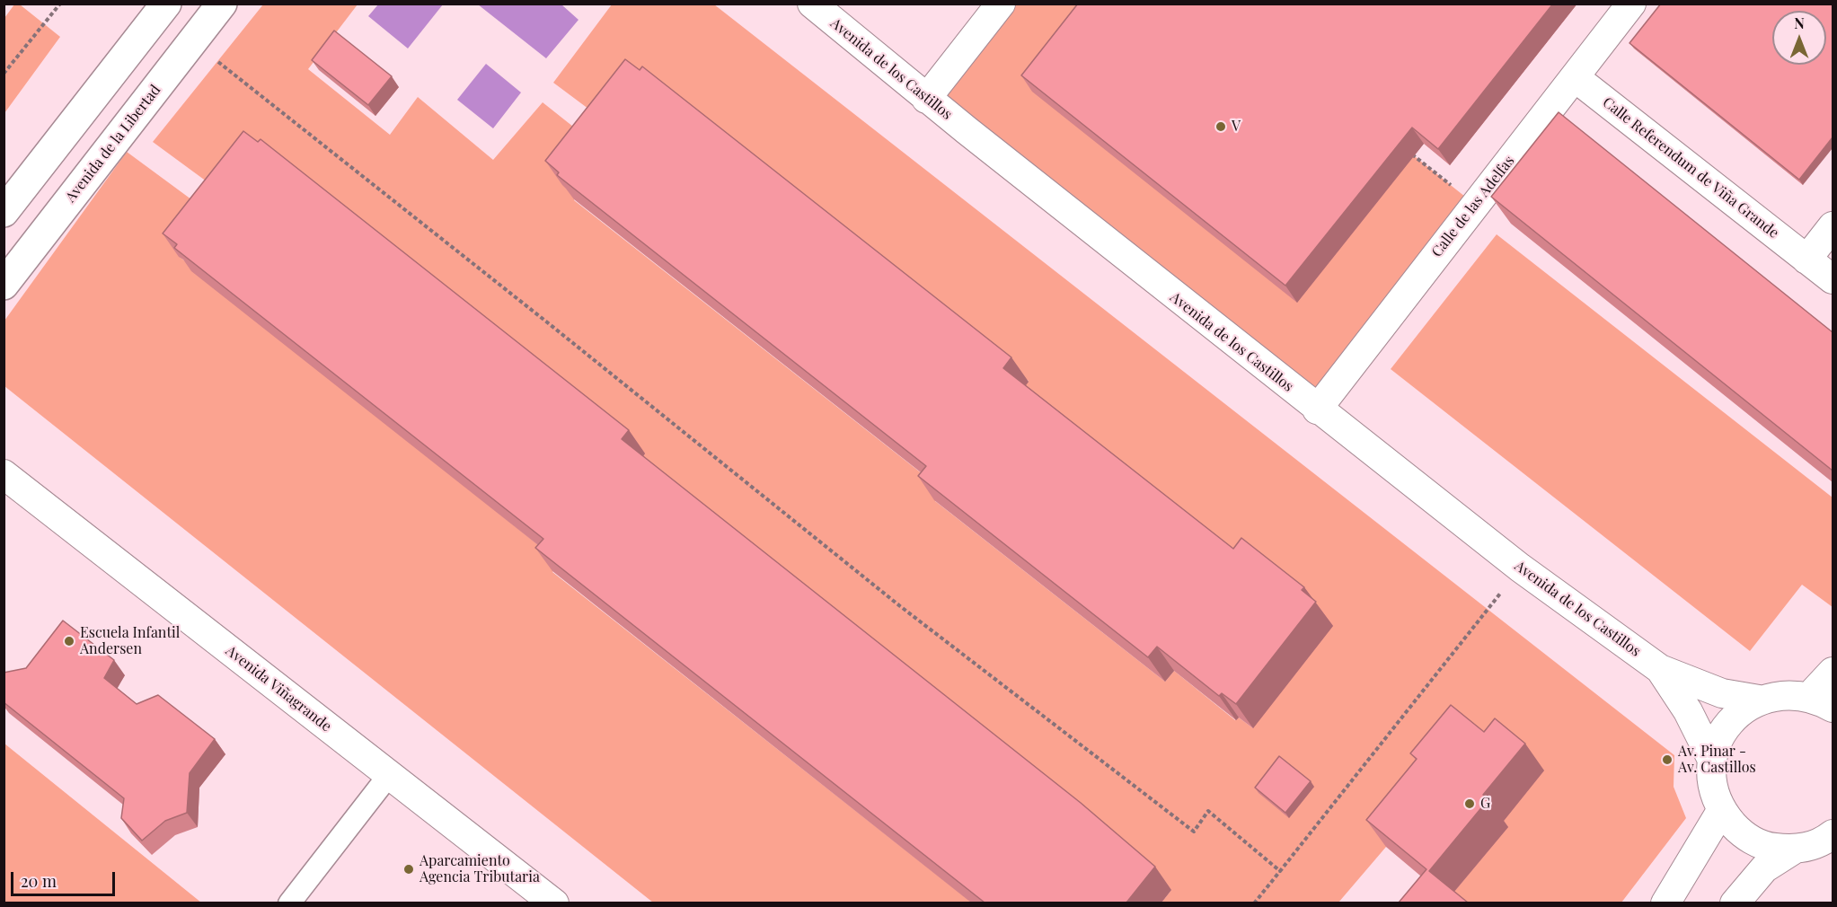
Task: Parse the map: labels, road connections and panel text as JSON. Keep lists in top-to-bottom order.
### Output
{
  "streets": {
    "street": [
      "Avenida de los Castillos",
      "Avenida de la Libertad",
      "Calle Referendum de Viña Grande",
      "Calle de las Adelfas",
      "Avenida Viñagrande"
    ]
  },
  "crossings": [
    ["Avenida de los Castillos", "Calle de las Adelfas"],
    ["Calle Referendum de Viña Grande", "Calle de las Adelfas"]
  ],
  "places": [
    "V",
    "Escuela Infantil Andersen",
    "Av. Pinar - Av. Castillos",
    "G",
    "Aparcamiento Agencia Tributaria"
  ],
  "scale_bar": "20 m",
  "north": "top"
}
